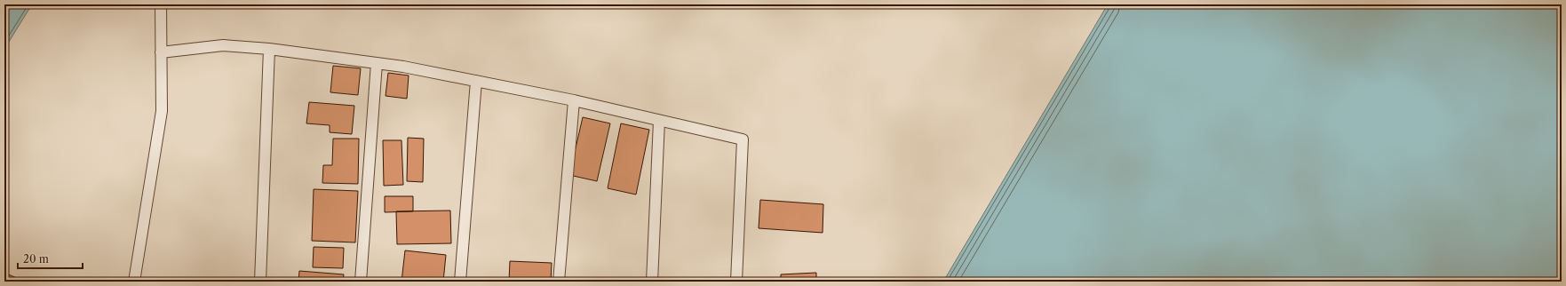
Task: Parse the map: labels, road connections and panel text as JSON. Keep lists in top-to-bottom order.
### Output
{
  "scale_bar": "20 m"
}
